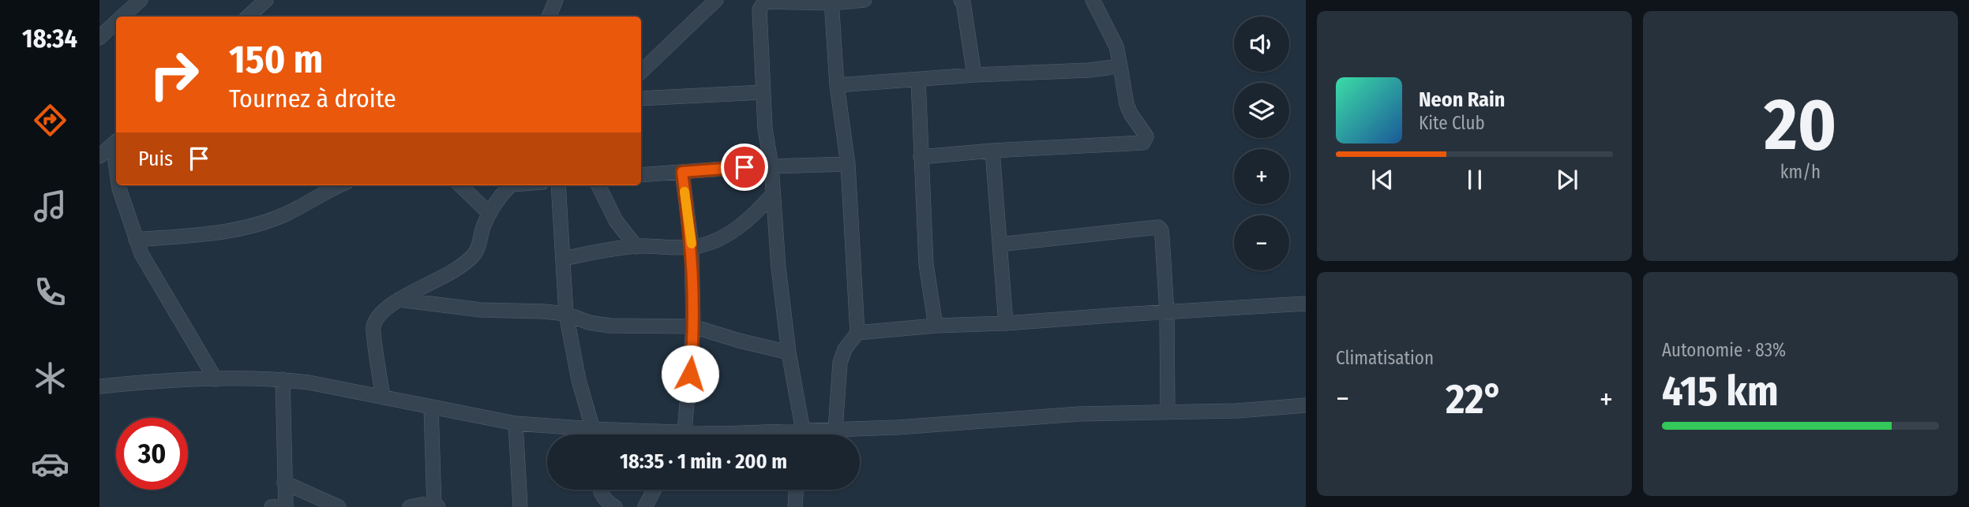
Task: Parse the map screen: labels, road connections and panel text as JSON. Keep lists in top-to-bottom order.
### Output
{
  "page": {
    "tabs": "18:34",
    "tile": [
      ["20", "km/h"],
      "Climatisation",
      ["Autonomie · 83%", "415 km"]
    ],
    "map_buttons": ["+", "−"],
    "turn": ["150 m", "Tournez à droite"],
    "song": ["Neon Rain", "Kite Club"],
    "then": "Puis",
    "heat": ["−", "22°", "+"],
    "limit": "30",
    "trip": "18:35 · 1 min · 200 m"
  }
}
